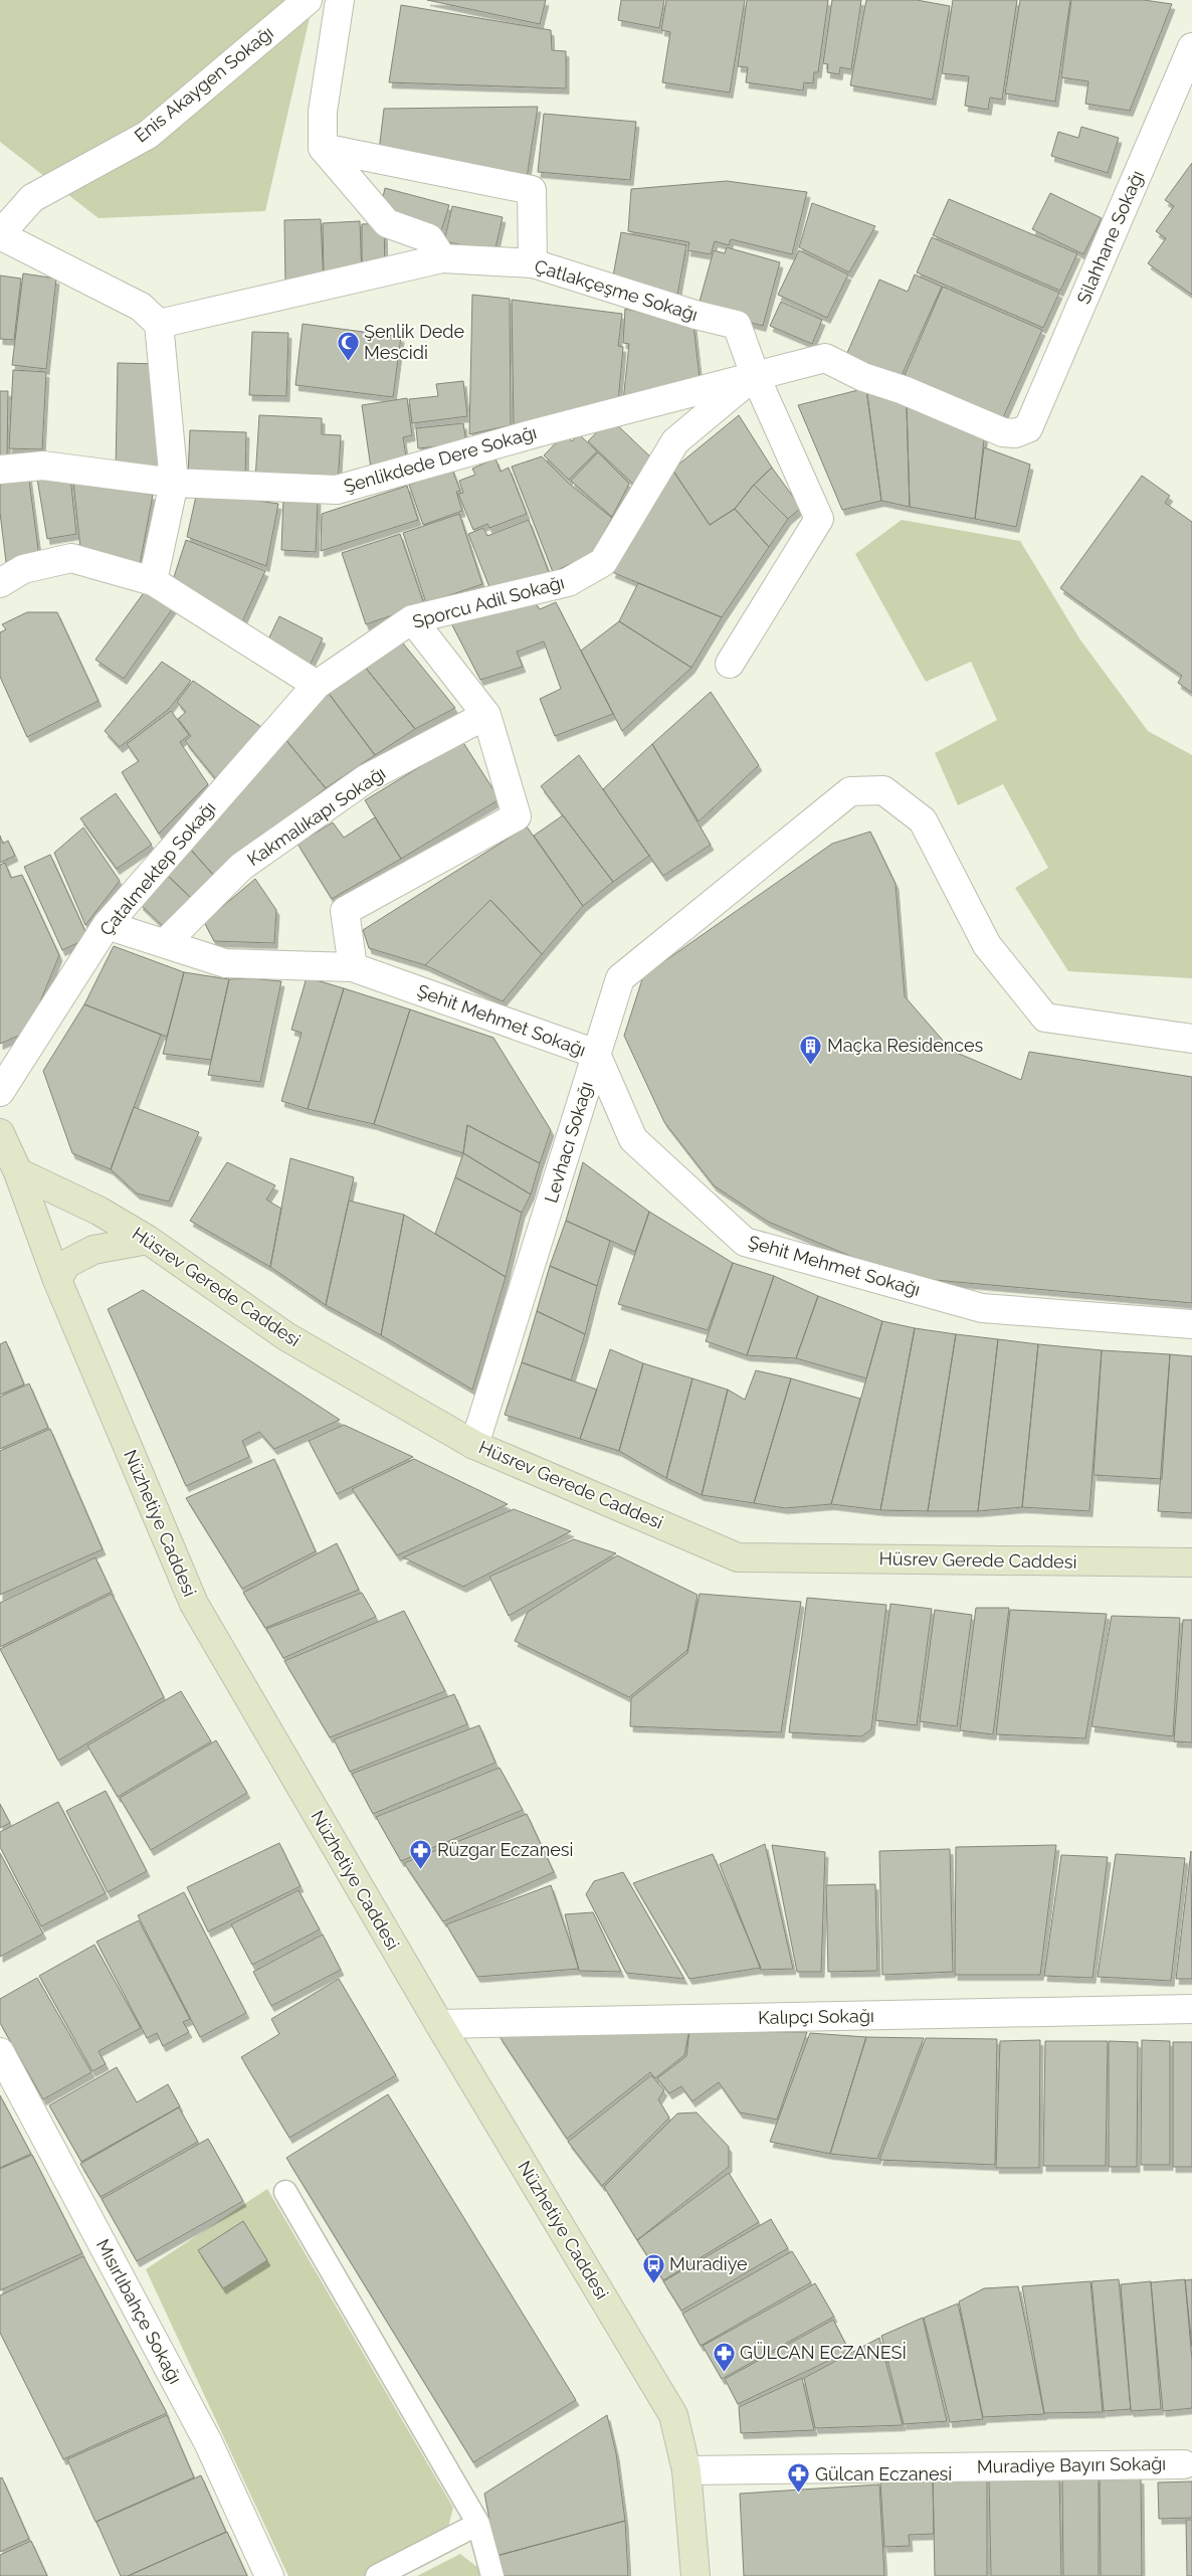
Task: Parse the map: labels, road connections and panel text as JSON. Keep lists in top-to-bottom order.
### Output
{
  "streets": {
    "street": [
      "Enis Akaygen Sokağı",
      "Silahhane Sokağı",
      "Çatlakçeşme Sokağı",
      "Şenlikdede Dere Sokağı",
      "Sporcu Adil Sokağı",
      "Kakmalıkapı Sokağı",
      "Çatalmektep Sokağı",
      "Şehit Mehmet Sokağı",
      "Levhacı Sokağı",
      "Hüsrev Gerede Caddesi",
      "Nüzhetiye Caddesi",
      "Kalıpçı Sokağı",
      "Mısırlıbahçe Sokağı",
      "Muradiye Bayırı Sokağı"
    ]
  },
  "crossings": [
    ["Silahhane Sokağı", "Çatlakçeşme Sokağı"],
    ["Silahhane Sokağı", "Şenlikdede Dere Sokağı"],
    ["Silahhane Sokağı", "Sporcu Adil Sokağı"],
    ["Çatlakçeşme Sokağı", "Şenlikdede Dere Sokağı"],
    ["Çatlakçeşme Sokağı", "Sporcu Adil Sokağı"],
    ["Şenlikdede Dere Sokağı", "Sporcu Adil Sokağı"],
    ["Sporcu Adil Sokağı", "Çatalmektep Sokağı"],
    ["Kakmalıkapı Sokağı", "Şehit Mehmet Sokağı"],
    ["Çatalmektep Sokağı", "Şehit Mehmet Sokağı"],
    ["Şehit Mehmet Sokağı", "Levhacı Sokağı"],
    ["Levhacı Sokağı", "Hüsrev Gerede Caddesi"],
    ["Hüsrev Gerede Caddesi", "Nüzhetiye Caddesi"],
    ["Nüzhetiye Caddesi", "Kalıpçı Sokağı"],
    ["Nüzhetiye Caddesi", "Muradiye Bayırı Sokağı"]
  ],
  "places": {
    "mosque": ["Şenlik Dede Mescidi"],
    "building": ["Maçka Residences"],
    "pharmacy": ["Rüzgar Eczanesi", "GÜLCAN ECZANESİ", "Gülcan Eczanesi"],
    "bus stop": ["Muradiye"]
  }
}
